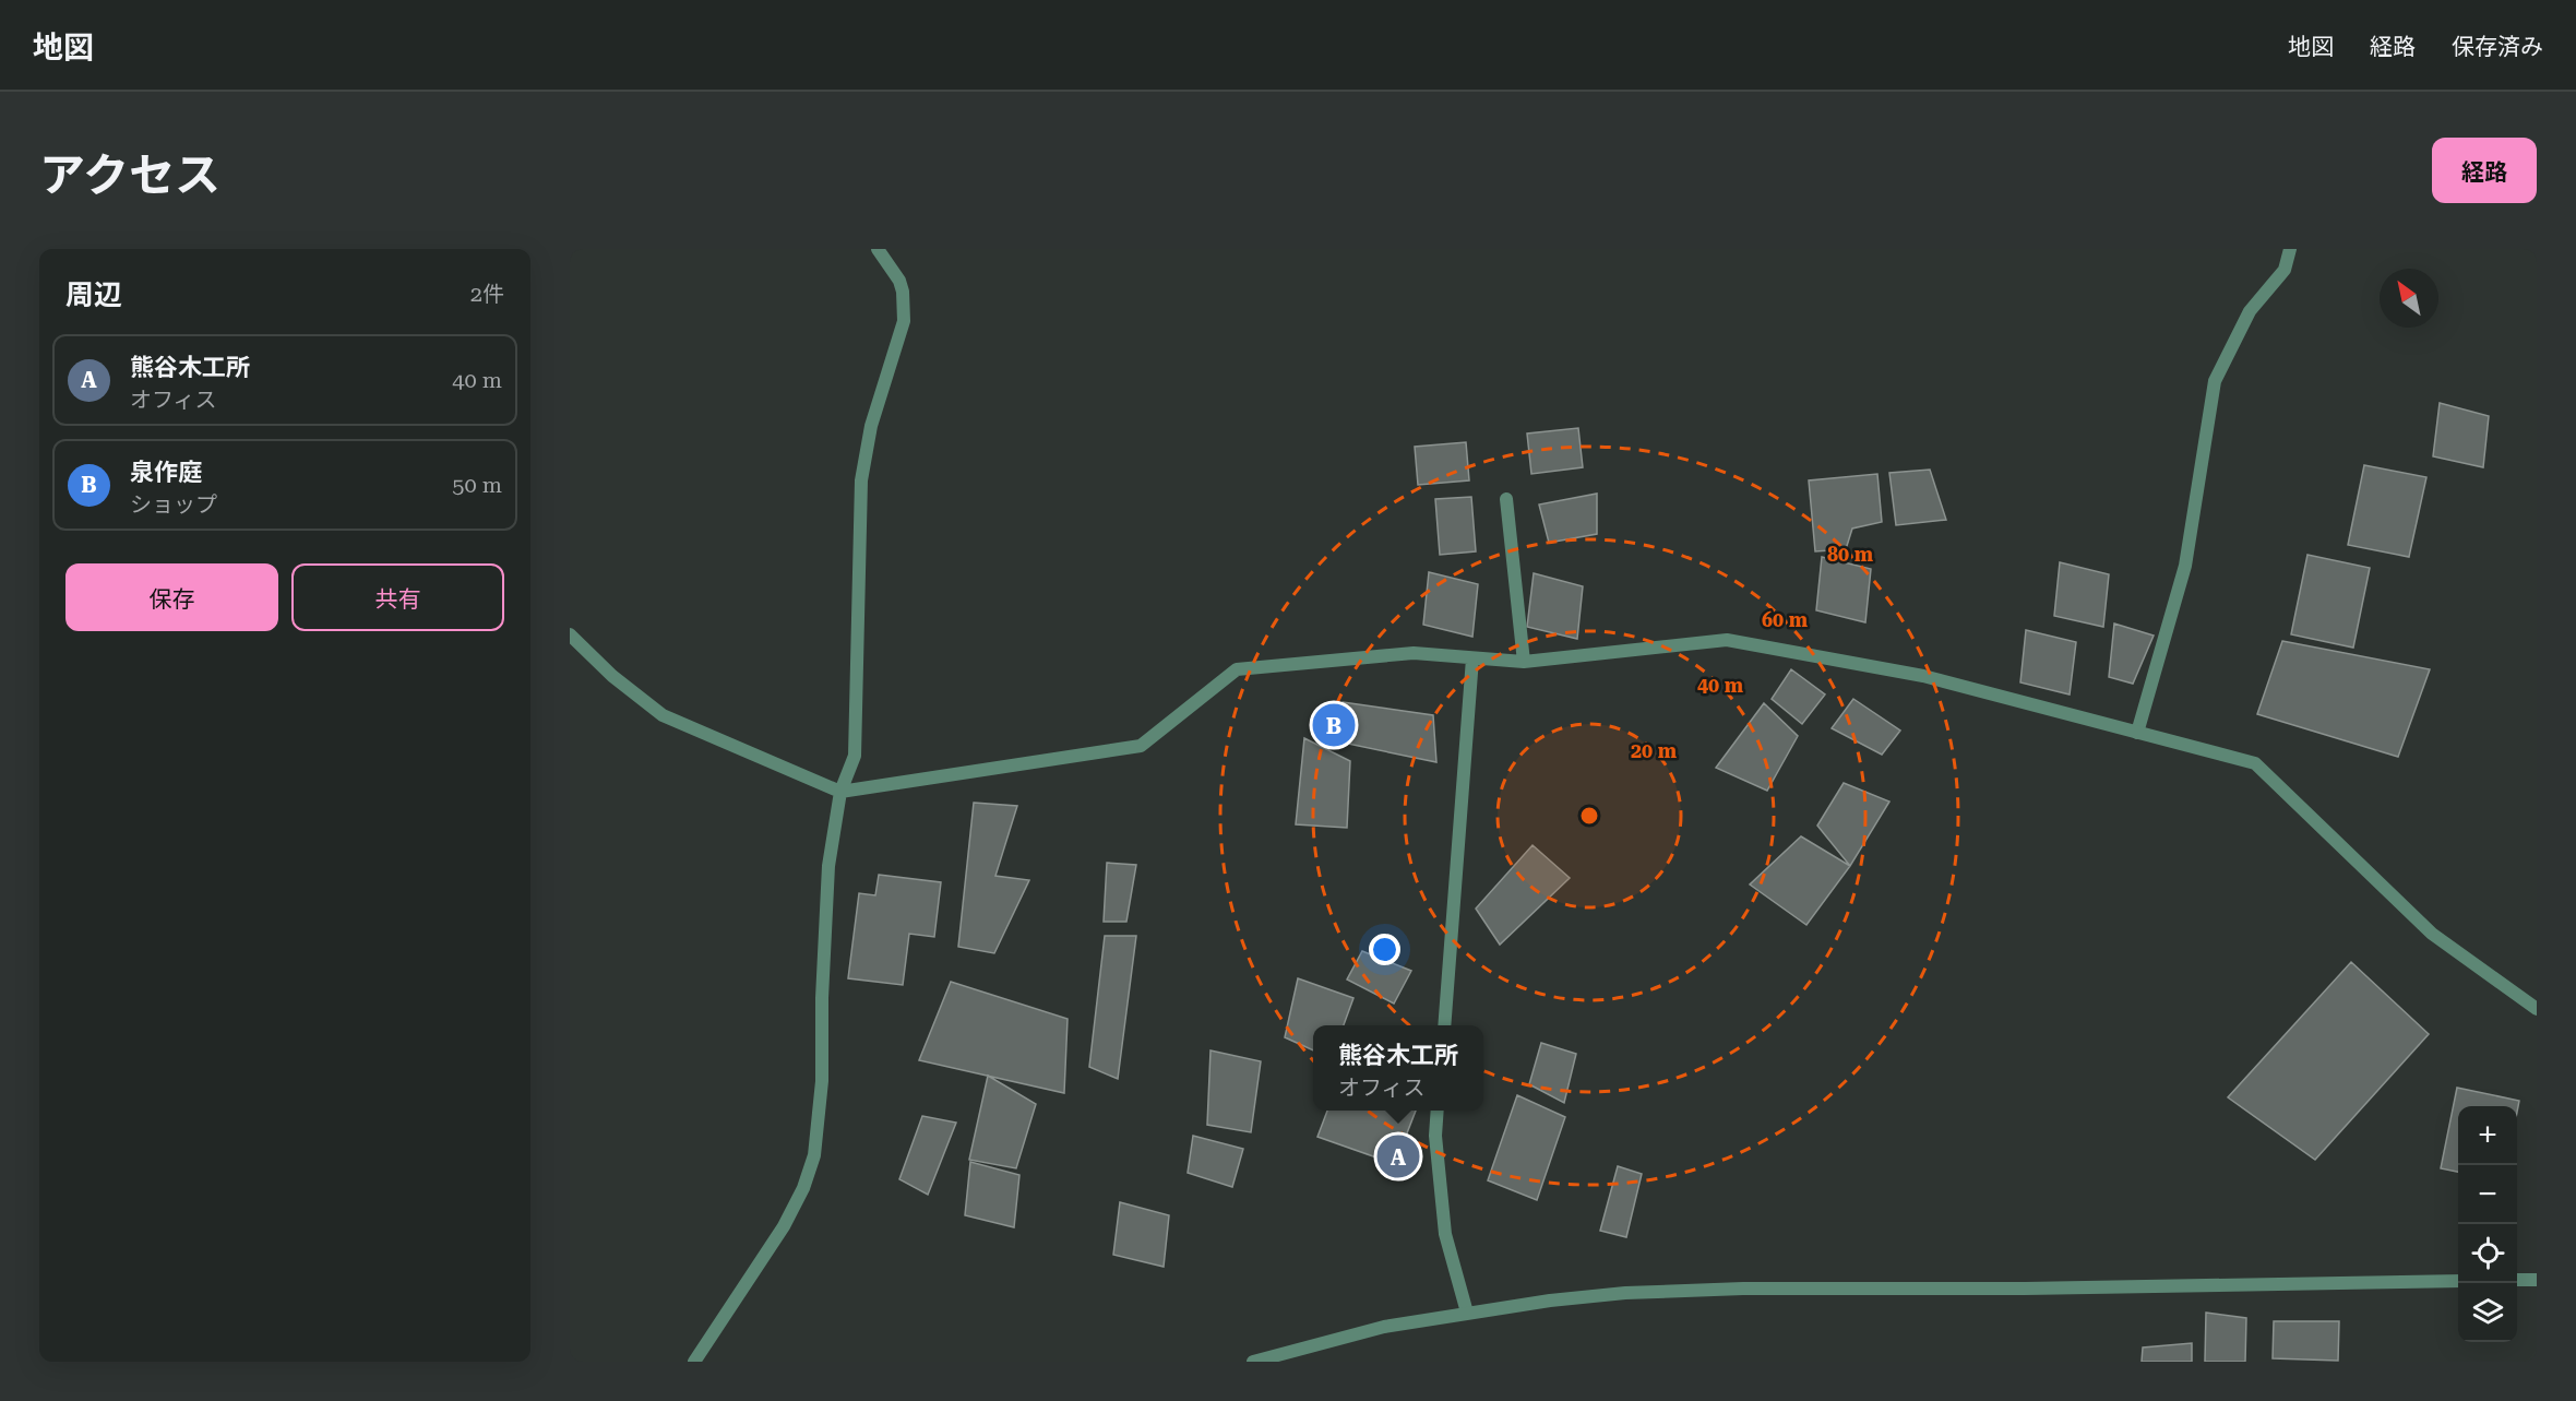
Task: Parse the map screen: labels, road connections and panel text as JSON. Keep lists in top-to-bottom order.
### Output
{
  "north": "top left",
  "page": {
    "header": "地図",
    "nav": ["地図", "経路", "保存済み"],
    "title": "アクセス",
    "buttons": [
      "経路",
      ["保存", "共有"]
    ],
    "heading": ["周辺", "2件"],
    "list": [
      {
        "mark": "A",
        "name": "熊谷木工所",
        "note": "オフィス",
        "value": "40 m"
      },
      {
        "mark": "B",
        "name": "泉作庭",
        "note": "ショップ",
        "value": "50 m"
      }
    ],
    "pins": ["B", "A"],
    "popup": ["熊谷木工所", "オフィス"],
    "map_buttons": ["+", "−"]
  },
  "rings": [
    "80 m",
    "60 m",
    "40 m",
    "20 m"
  ]
}
